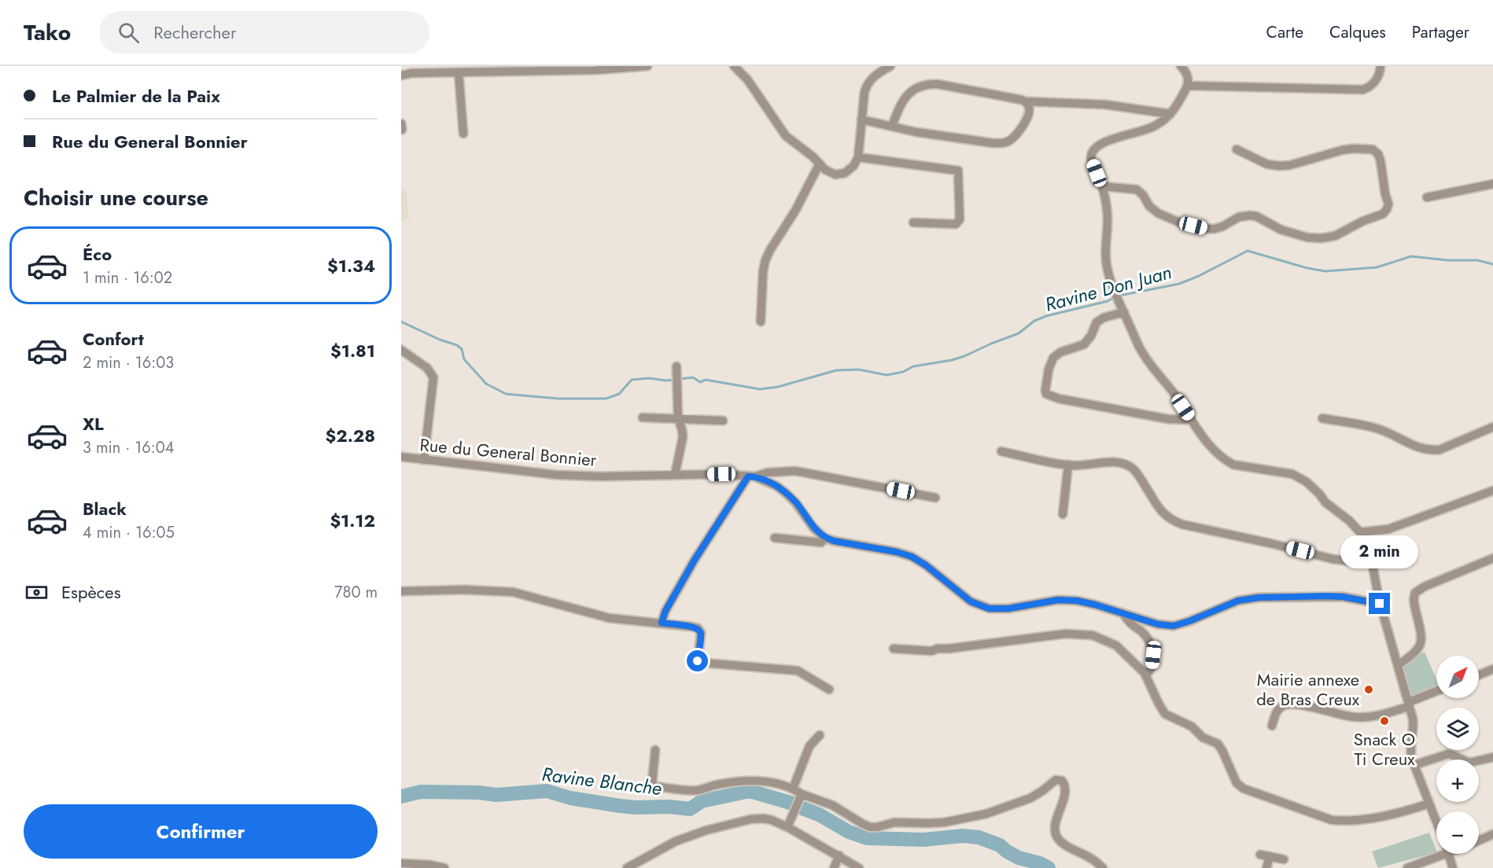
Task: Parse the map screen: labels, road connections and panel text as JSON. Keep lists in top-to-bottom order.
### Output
{
  "streets": {
    "street": ["Rue du General Bonnier"]
  },
  "water": ["Ravine Don Juan", "Ravine Blanche"],
  "places": ["Mairie annexe de Bras Creux", "Snack O Ti Creux"],
  "north": "top right",
  "page": {
    "header": "Tako",
    "search": "Rechercher",
    "nav": ["Carte", "Calques", "Partager"],
    "banner": ["Le Palmier de la Paix", "Rue du General Bonnier"],
    "heading": "Choisir une course",
    "list": [
      {
        "name": "Éco",
        "note": "1 min · 16:02",
        "value": "$1.34"
      },
      {
        "name": "Confort",
        "note": "2 min · 16:03",
        "value": "$1.81"
      },
      {
        "name": "XL",
        "note": "3 min · 16:04",
        "value": "$2.28"
      },
      {
        "name": "Black",
        "note": "4 min · 16:05",
        "value": "$1.12"
      }
    ],
    "bubble": "2 min",
    "pay": ["Espèces", "780 m"],
    "map_buttons": ["+", "−"],
    "buttons": "Confirmer"
  }
}
